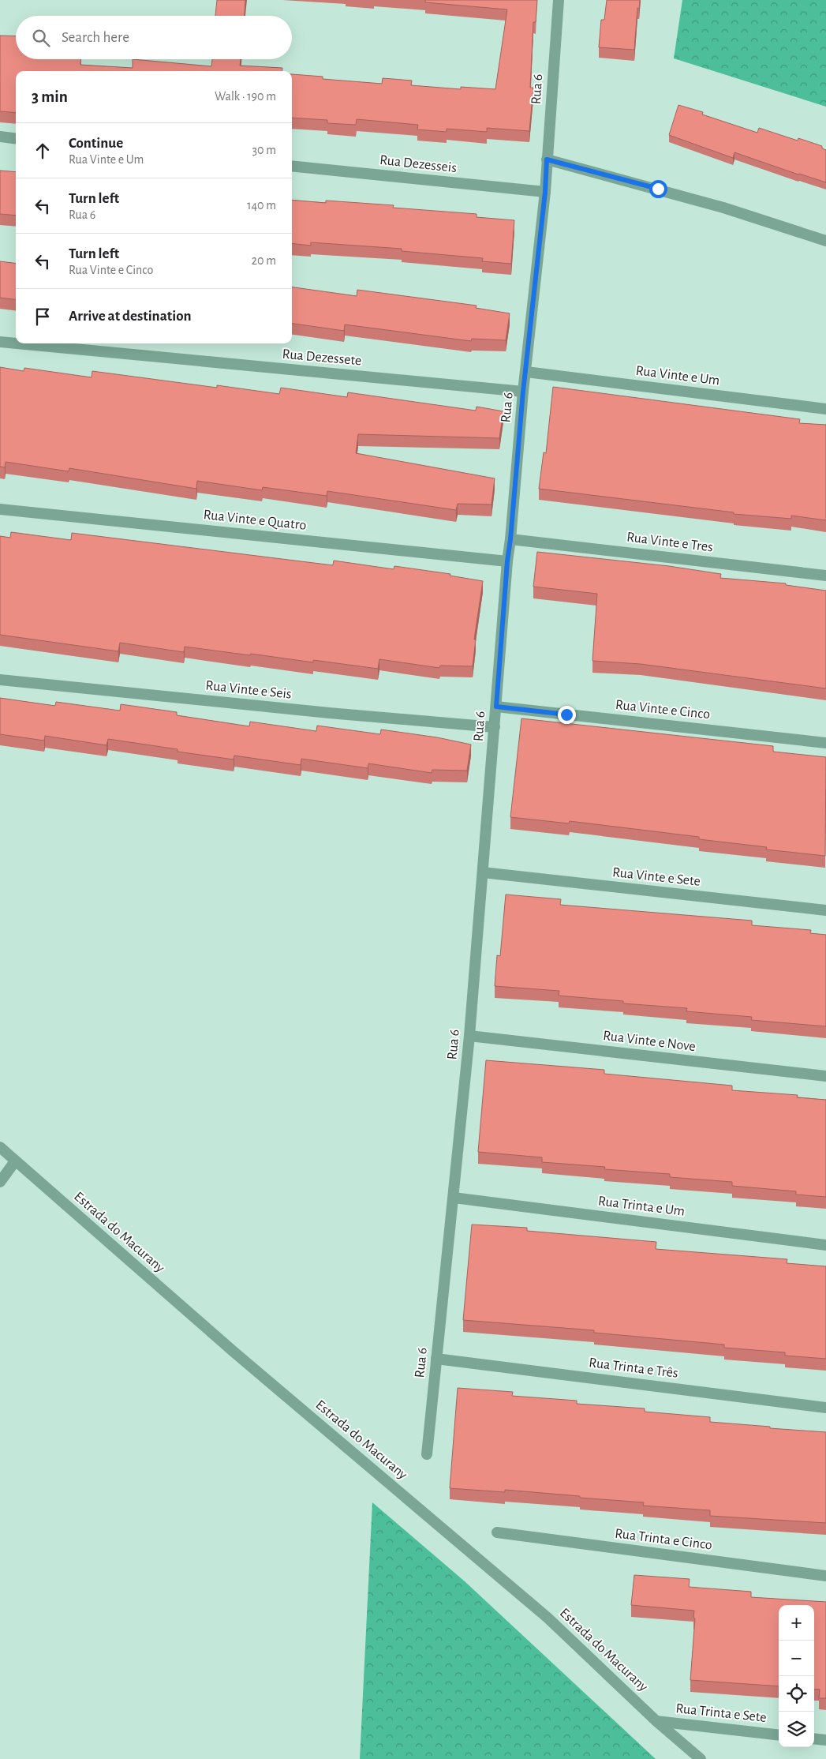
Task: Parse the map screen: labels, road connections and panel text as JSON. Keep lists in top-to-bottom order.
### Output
{
  "streets": {
    "street": [
      "Rua 6",
      "Rua Dezesseis",
      "Rua Dezessete",
      "Rua Vinte e Um",
      "Rua Vinte e Quatro",
      "Rua Vinte e Tres",
      "Rua Vinte e Seis",
      "Rua Vinte e Cinco",
      "Rua Vinte e Sete",
      "Rua Vinte e Nove",
      "Rua Trinta e Um",
      "Estrada do Macurany",
      "Rua Trinta e Três",
      "Rua Trinta e Cinco",
      "Rua Trinta e Sete"
    ]
  },
  "crossings": [
    ["Rua 6", "Rua Dezesseis"],
    ["Rua 6", "Rua Dezessete"],
    ["Rua 6", "Rua Vinte e Um"],
    ["Rua 6", "Rua Vinte e Quatro"],
    ["Rua 6", "Rua Vinte e Tres"],
    ["Rua 6", "Rua Vinte e Seis"],
    ["Rua 6", "Rua Vinte e Cinco"],
    ["Rua 6", "Rua Vinte e Sete"],
    ["Rua 6", "Rua Vinte e Nove"],
    ["Rua 6", "Rua Trinta e Um"],
    ["Rua 6", "Rua Trinta e Três"],
    ["Estrada do Macurany", "Rua Trinta e Sete"]
  ],
  "page": {
    "search": "Search here",
    "heading": ["3 min", "Walk · 190 m"],
    "list": [
      ["Continue", "Rua Vinte e Um", "30 m"],
      ["Turn left", "Rua 6", "140 m"],
      ["Turn left", "Rua Vinte e Cinco", "20 m"],
      "Arrive at destination"
    ],
    "map_buttons": ["+", "−"]
  }
}
